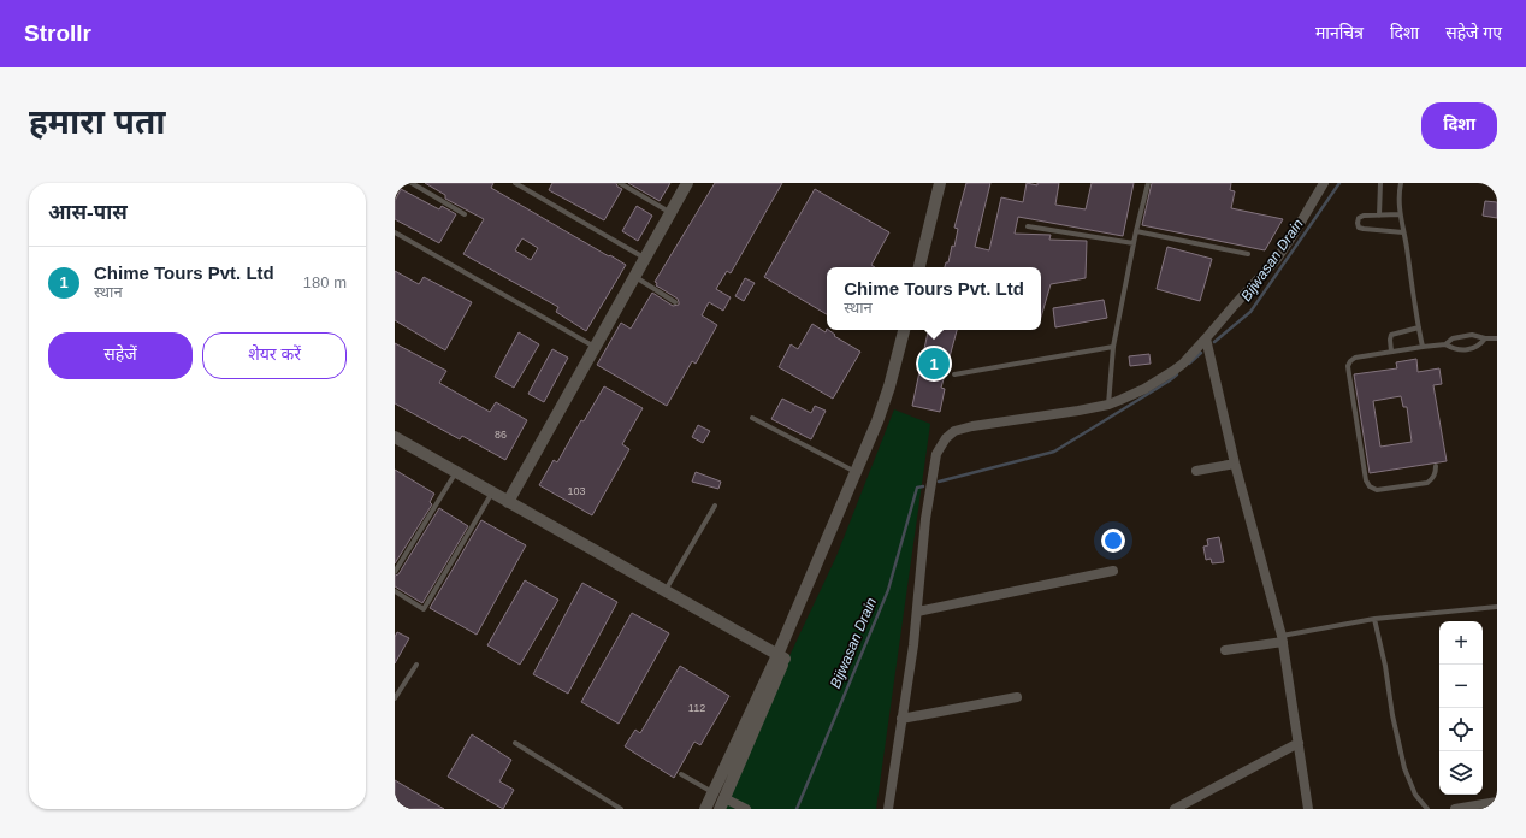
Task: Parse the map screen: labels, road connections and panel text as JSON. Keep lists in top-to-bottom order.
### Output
{
  "water": ["Bijwasan Drain"],
  "house_numbers": ["86", "103", "112"],
  "page": {
    "header": "Strollr",
    "nav": ["मानचित्र", "दिशा", "सहेजे गए"],
    "buttons": [
      "दिशा",
      ["सहेजें", "शेयर करें"]
    ],
    "title": "हमारा पता",
    "heading": "आस-पास",
    "list": [
      {
        "mark": "1",
        "name": "Chime Tours Pvt. Ltd",
        "note": "स्थान",
        "value": "180 m"
      }
    ],
    "popup": ["Chime Tours Pvt. Ltd", "स्थान"],
    "pins": "1",
    "map_buttons": ["+", "−"]
  }
}
